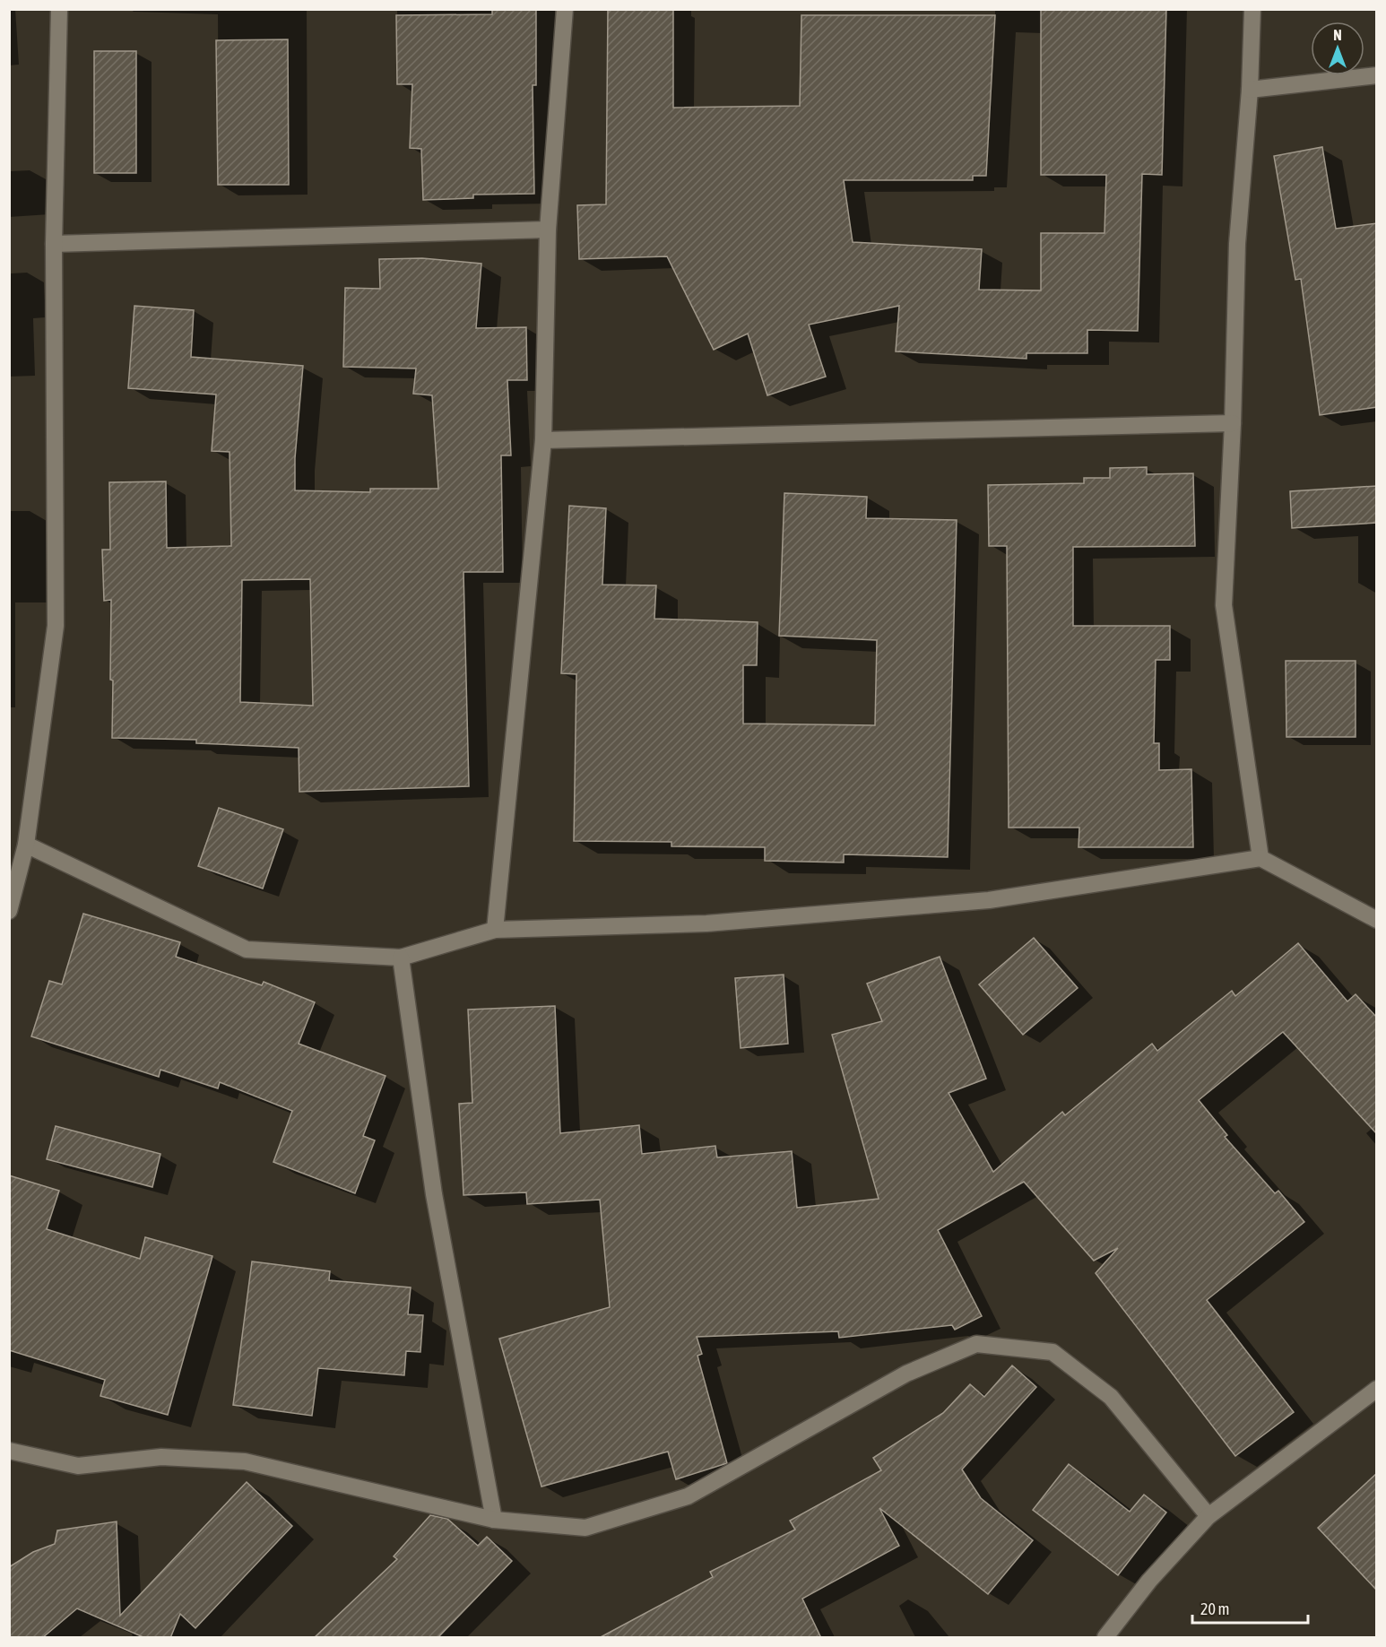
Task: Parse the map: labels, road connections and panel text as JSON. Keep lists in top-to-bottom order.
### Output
{
  "scale_bar": "20 m",
  "north": "top"
}
